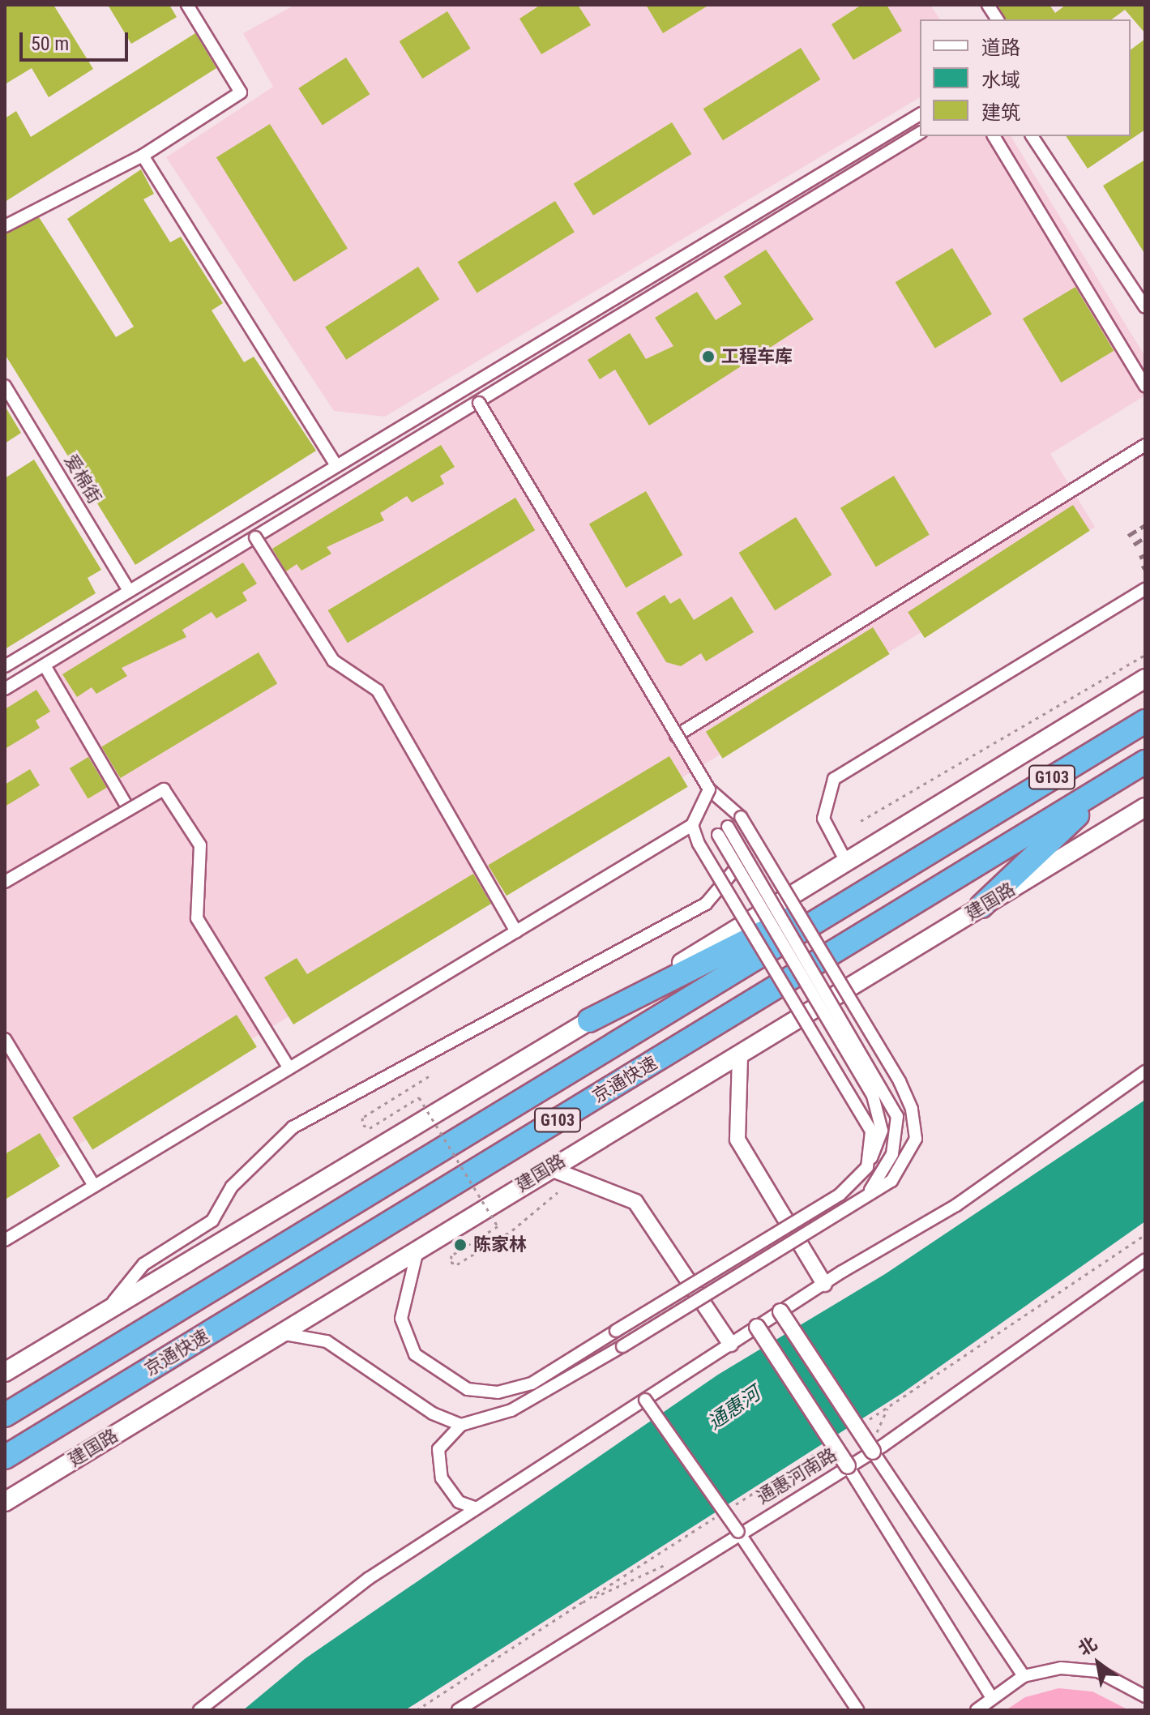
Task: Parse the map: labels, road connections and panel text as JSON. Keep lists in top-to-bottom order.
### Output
{
  "streets": {
    "highway": ["G103", "京通快速"],
    "main road": ["建国路"],
    "street": ["爱棉街", "通惠河南路"]
  },
  "water": ["通惠河"],
  "places": ["工程车库", "陈家林"],
  "legend": ["道路", "水域", "建筑"],
  "scale_bar": "50 m",
  "north": "top left"
}
